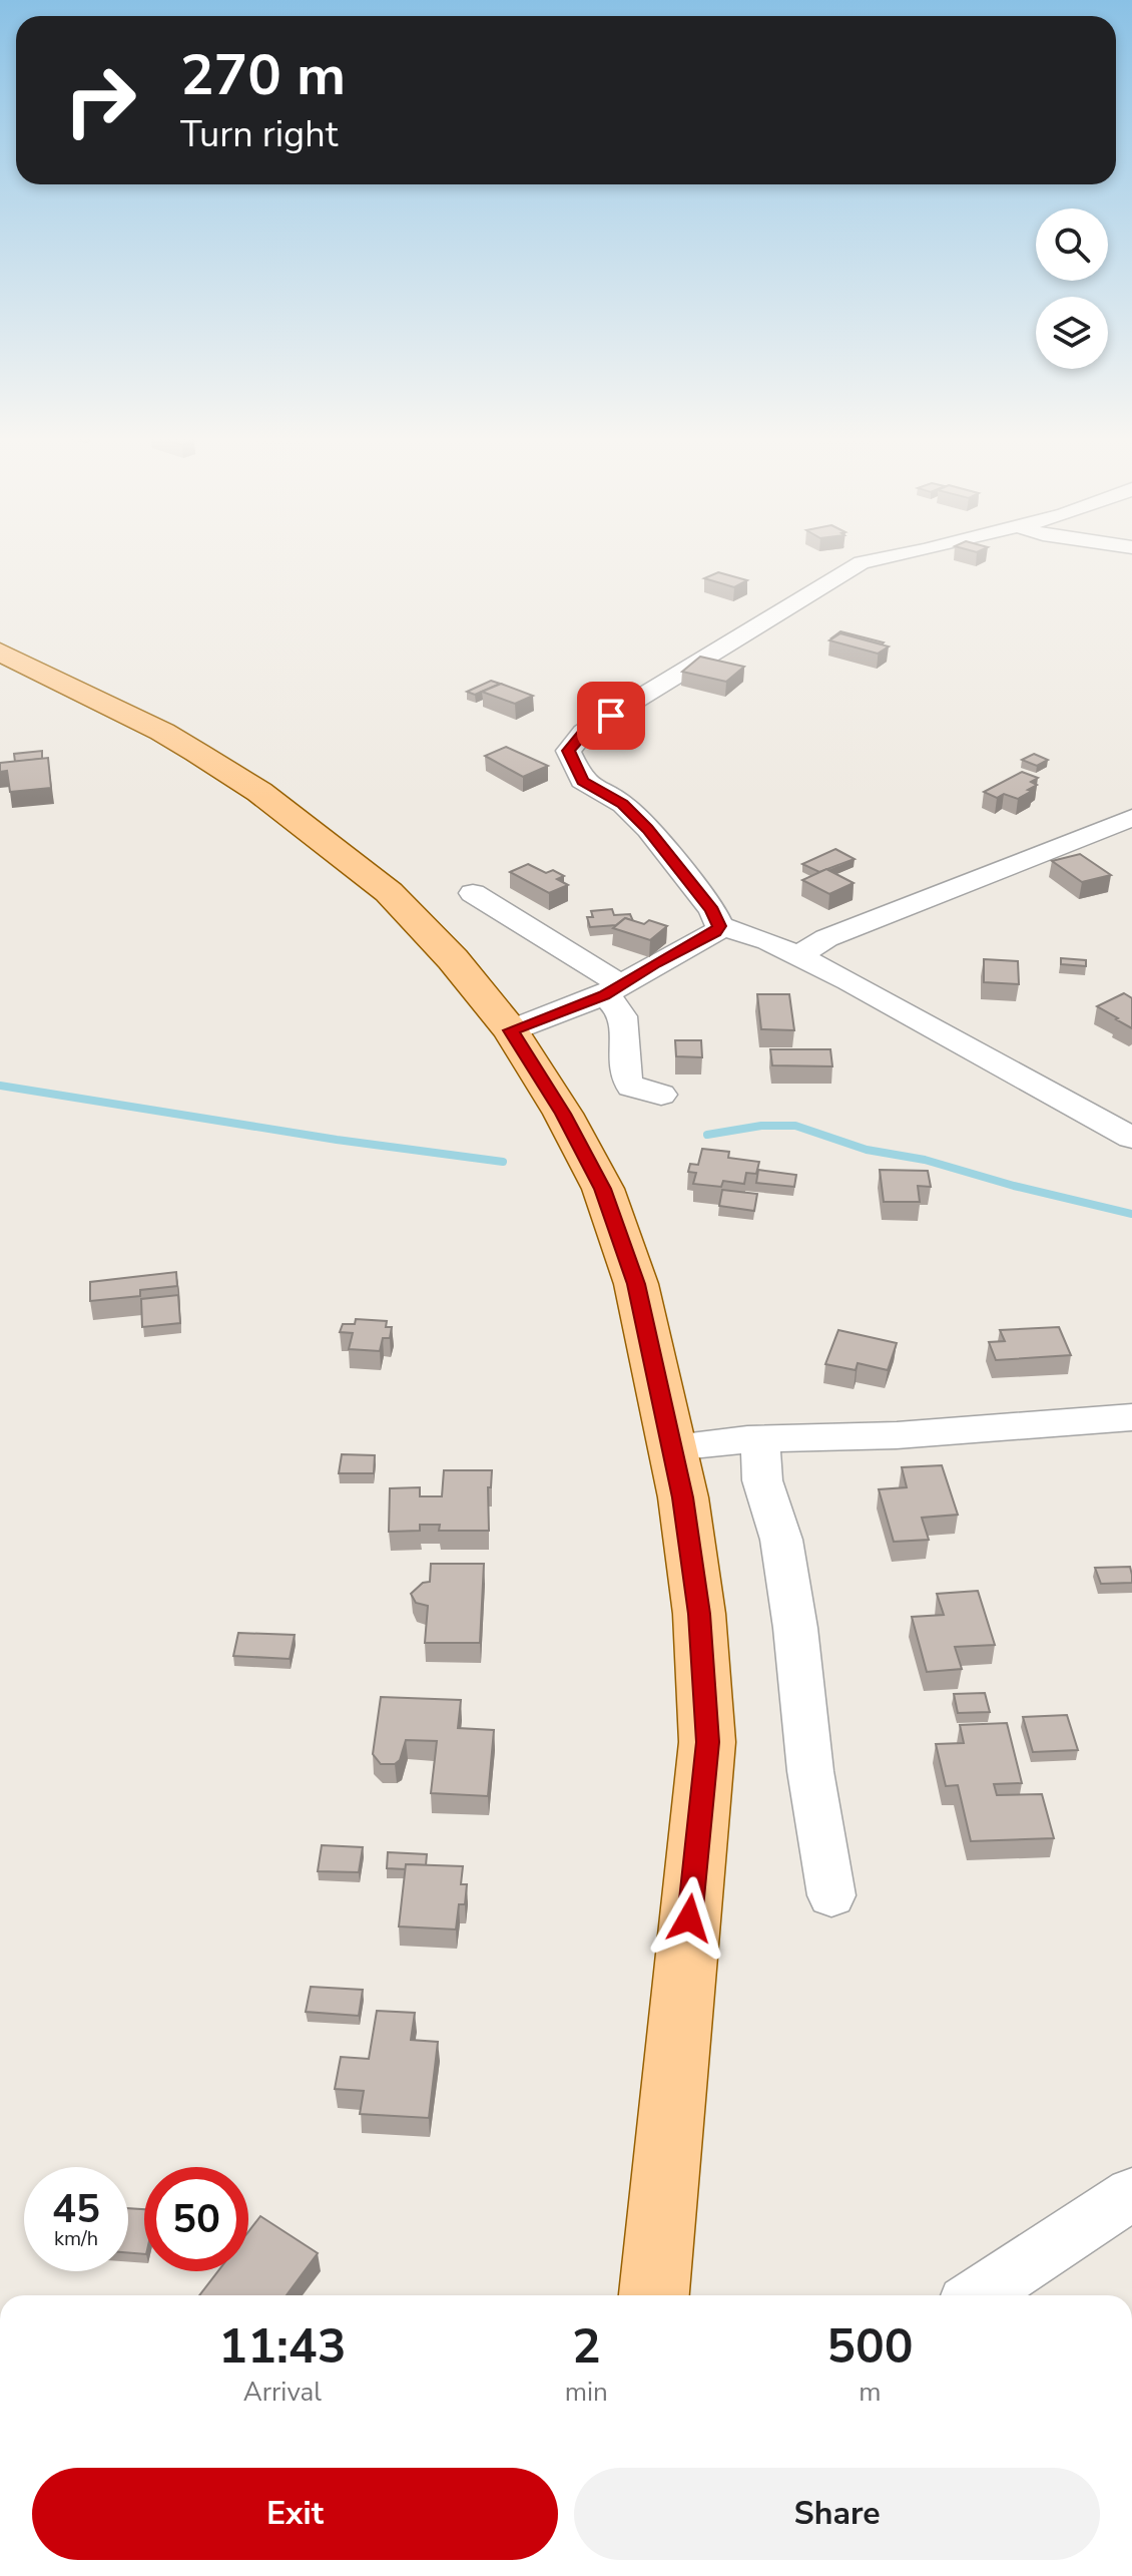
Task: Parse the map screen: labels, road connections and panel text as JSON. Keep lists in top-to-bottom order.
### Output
{
  "page": {
    "turn": ["270 m", "Turn right"],
    "speed": "45 km/h",
    "limit": "50",
    "eta": [
      "11:43",
      "Arrival",
      "2",
      "min",
      "500",
      "m"
    ],
    "buttons": ["Exit", "Share"]
  }
}
